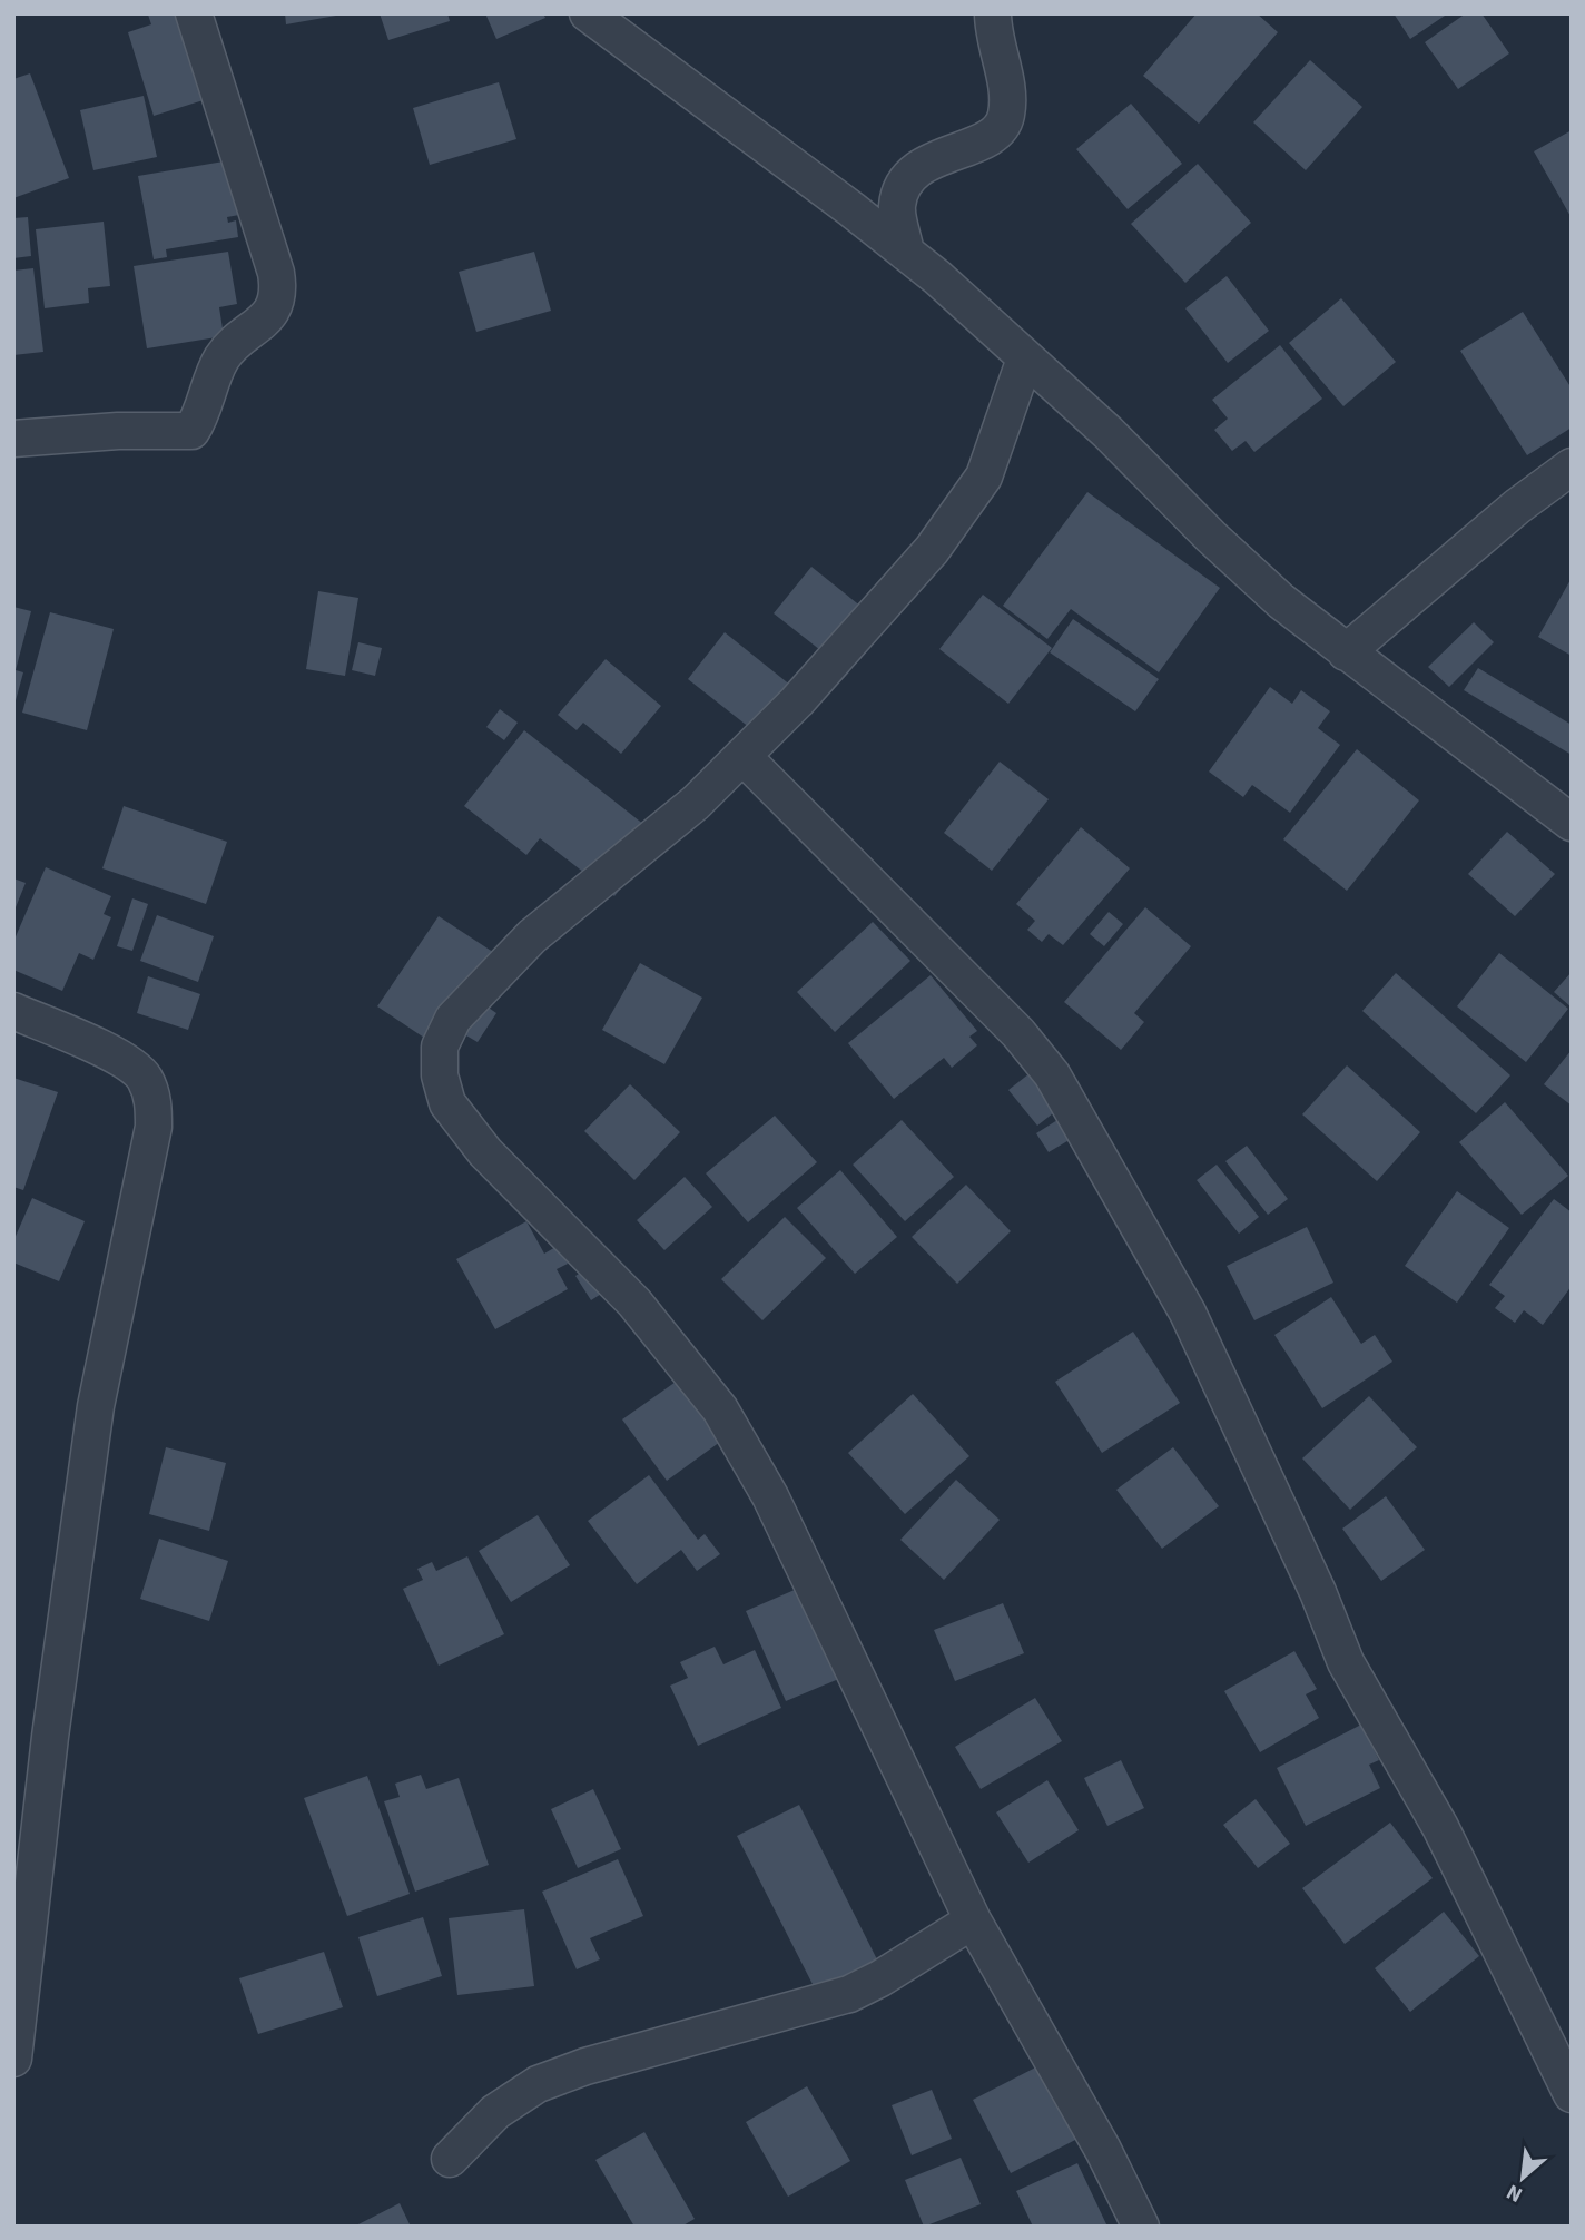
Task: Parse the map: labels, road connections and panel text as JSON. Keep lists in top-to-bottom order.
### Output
{
  "north": "bottom left"
}
